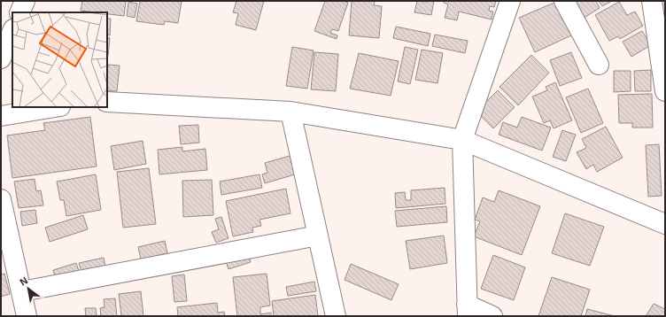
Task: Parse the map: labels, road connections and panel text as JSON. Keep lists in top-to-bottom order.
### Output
{
  "north": "top left"
}
